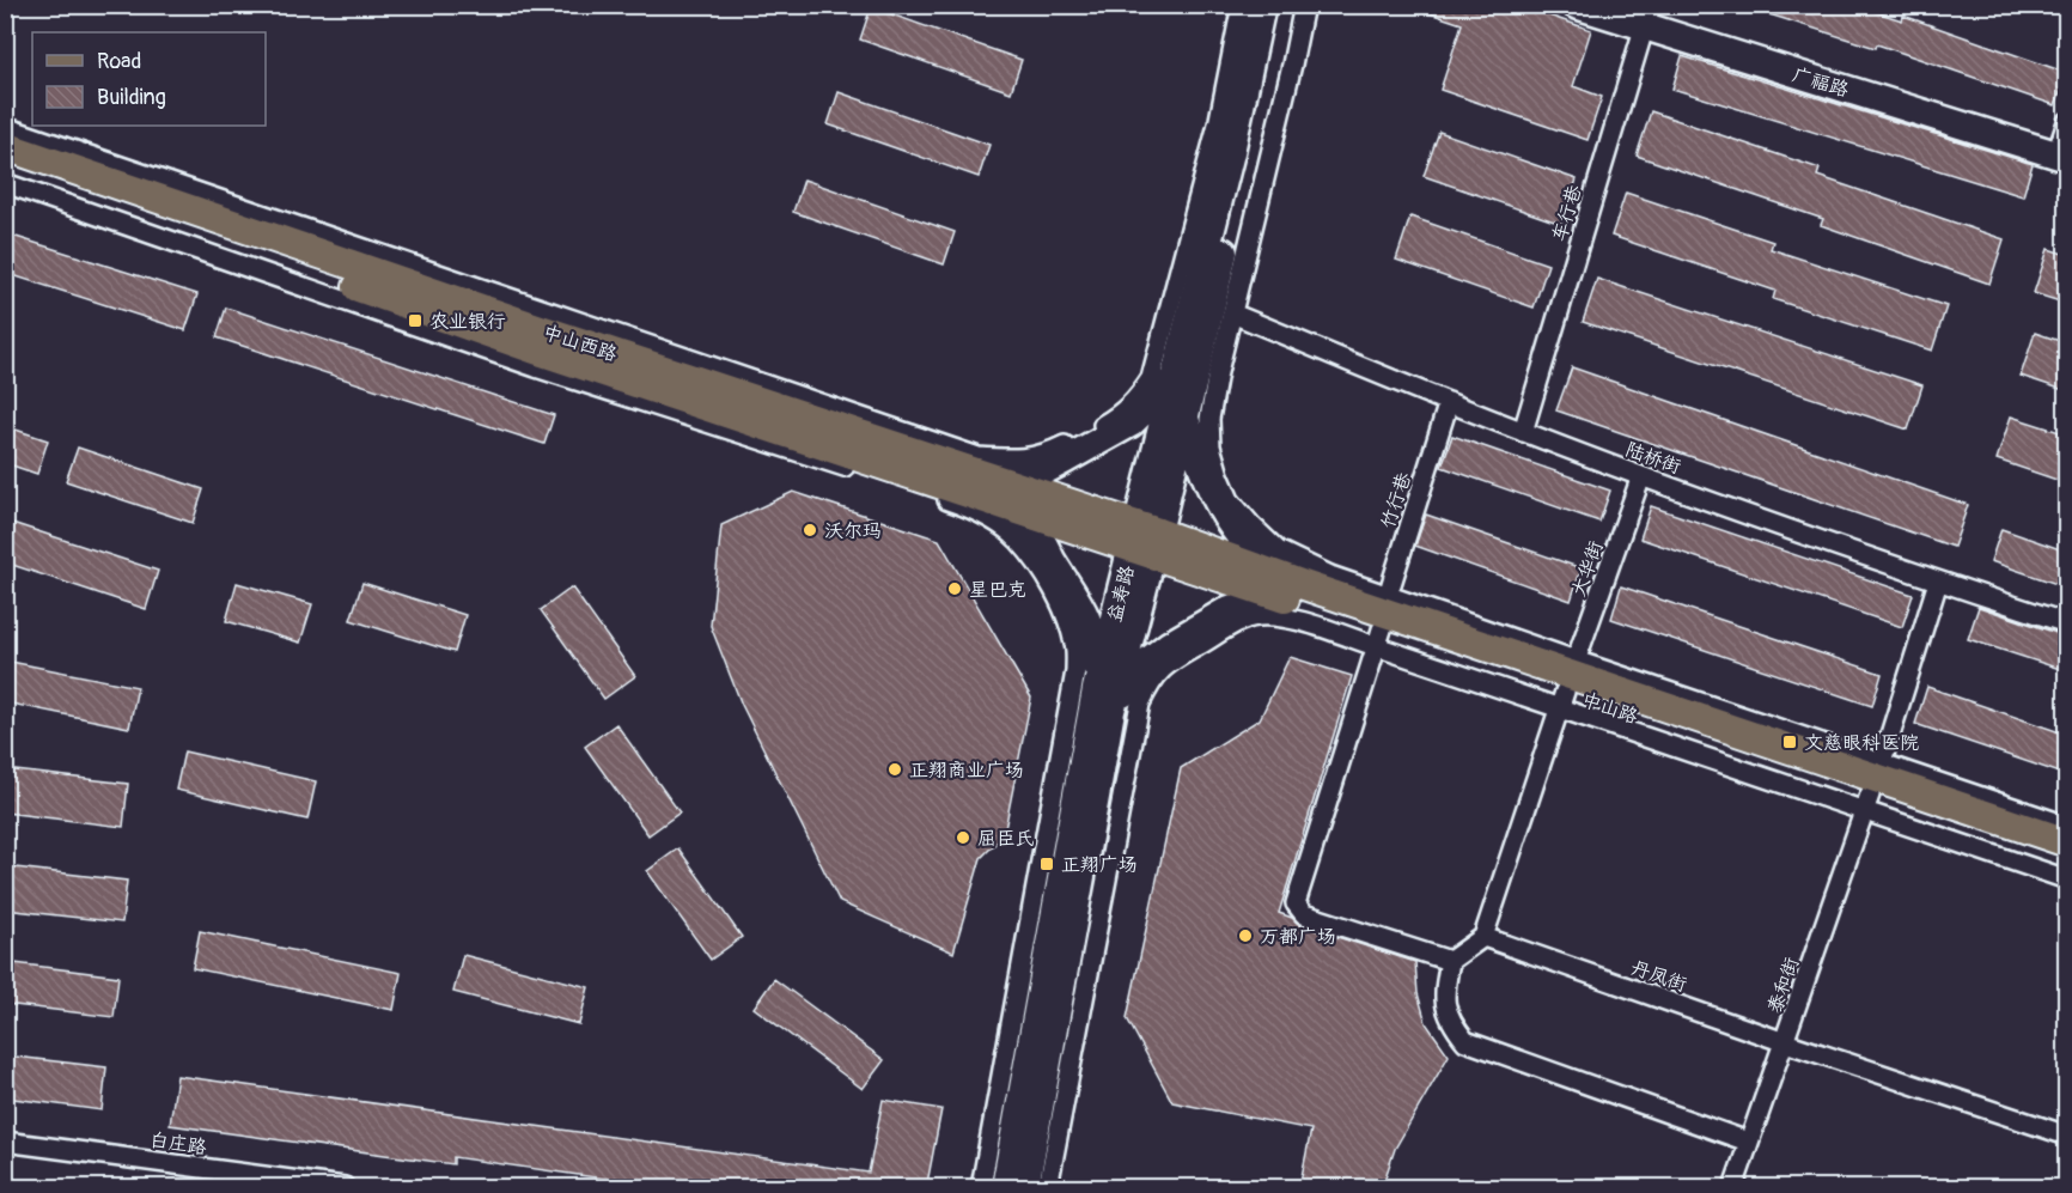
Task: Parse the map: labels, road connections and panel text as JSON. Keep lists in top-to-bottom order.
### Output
{
  "streets": {
    "main road": [
      "广福路",
      "中山西路",
      "益寿路",
      "中山路"
    ],
    "street": [
      "车行巷",
      "陆桥街",
      "竹行巷",
      "大华街",
      "丹凤街",
      "泰和街",
      "白庄路"
    ]
  },
  "crossings": [
    ["广福路", "车行巷"],
    ["车行巷", "陆桥街"],
    ["中山西路", "益寿路"],
    ["中山西路", "中山路"],
    ["陆桥街", "竹行巷"],
    ["陆桥街", "大华街"],
    ["陆桥街", "泰和街"],
    ["竹行巷", "中山路"],
    ["大华街", "中山路"],
    ["益寿路", "中山路"],
    ["中山路", "泰和街"],
    ["丹凤街", "泰和街"]
  ],
  "places": {
    "transit": ["农业银行", "文慈眼科医院", "正翔广场"],
    "other": [
      "沃尔玛",
      "星巴克",
      "正翔商业广场",
      "屈臣氏",
      "万都广场"
    ]
  },
  "legend": ["Road", "Building"]
}
